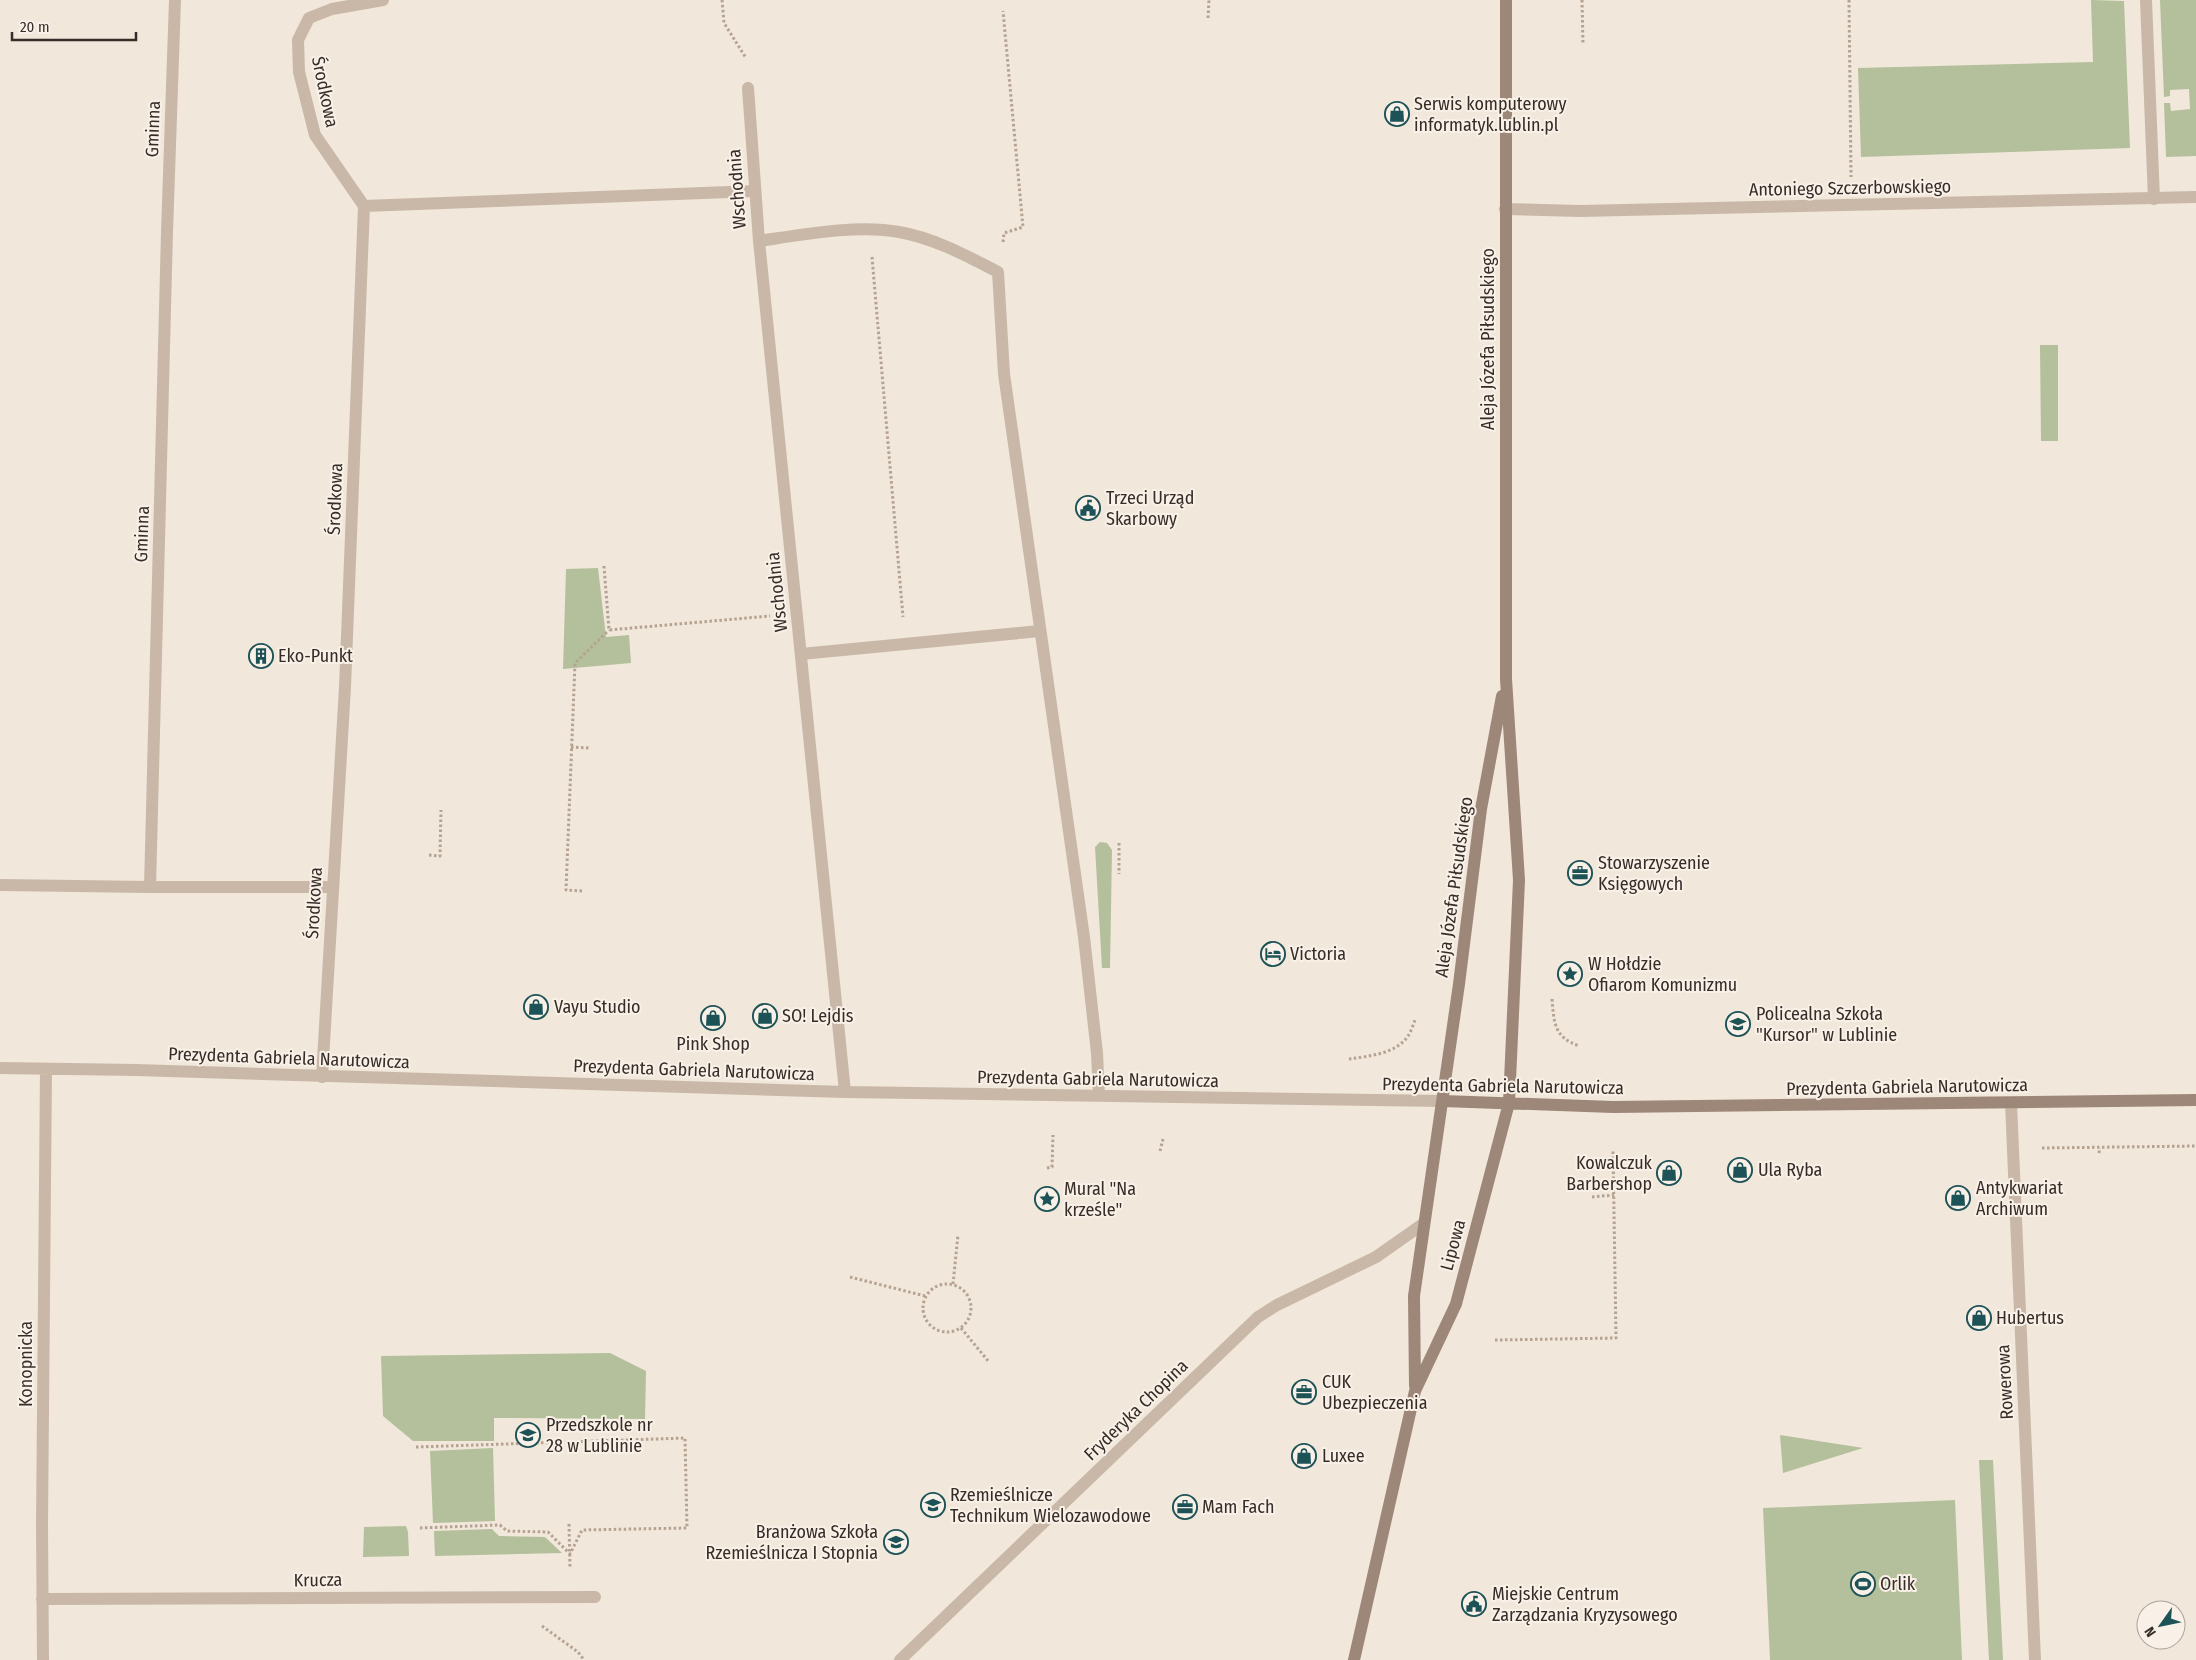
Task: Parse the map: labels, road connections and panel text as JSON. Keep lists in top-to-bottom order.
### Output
{
  "streets": {
    "street": [
      "Środkowa",
      "Gminna",
      "Antoniego Szczerbowskiego",
      "Wschodnia",
      "Aleja Józefa Piłsudskiego",
      "Prezydenta Gabriela Narutowicza",
      "Lipowa",
      "Konopnicka",
      "Rowerowa",
      "Fryderyka Chopina",
      "Krucza"
    ]
  },
  "crossings": [
    ["Środkowa", "Prezydenta Gabriela Narutowicza"],
    ["Antoniego Szczerbowskiego", "Aleja Józefa Piłsudskiego"],
    ["Wschodnia", "Prezydenta Gabriela Narutowicza"],
    ["Aleja Józefa Piłsudskiego", "Prezydenta Gabriela Narutowicza"],
    ["Aleja Józefa Piłsudskiego", "Lipowa"],
    ["Prezydenta Gabriela Narutowicza", "Lipowa"],
    ["Prezydenta Gabriela Narutowicza", "Konopnicka"],
    ["Prezydenta Gabriela Narutowicza", "Rowerowa"],
    ["Lipowa", "Fryderyka Chopina"],
    ["Konopnicka", "Krucza"]
  ],
  "places": {
    "shop": [
      "Serwis komputerowy informatyk.lublin.pl",
      "Vayu Studio",
      "SO! Lejdis",
      "Pink Shop",
      "Ula Ryba",
      "Kowalczuk Barbershop",
      "Antykwariat Archiwum",
      "Hubertus",
      "Luxee"
    ],
    "public building": ["Trzeci Urząd Skarbowy", "Miejskie Centrum Zarządzania Kryzysowego"],
    "building": ["Eko-Punkt"],
    "office": ["Stowarzyszenie Księgowych", "CUK Ubezpieczenia", "Mam Fach"],
    "hotel": ["Victoria"],
    "place": ["W Hołdzie Ofiarom Komunizmu", "Mural \"Na krześle\""],
    "school or university": [
      "Policealna Szkoła \"Kursor\" w Lublinie",
      "Przedszkole nr 28 w Lublinie",
      "Rzemieślnicze Technikum Wielozawodowe",
      "Branżowa Szkoła Rzemieślnicza I Stopnia"
    ],
    "sports": ["Orlik"]
  },
  "scale_bar": "20 m",
  "north": "bottom left"
}
